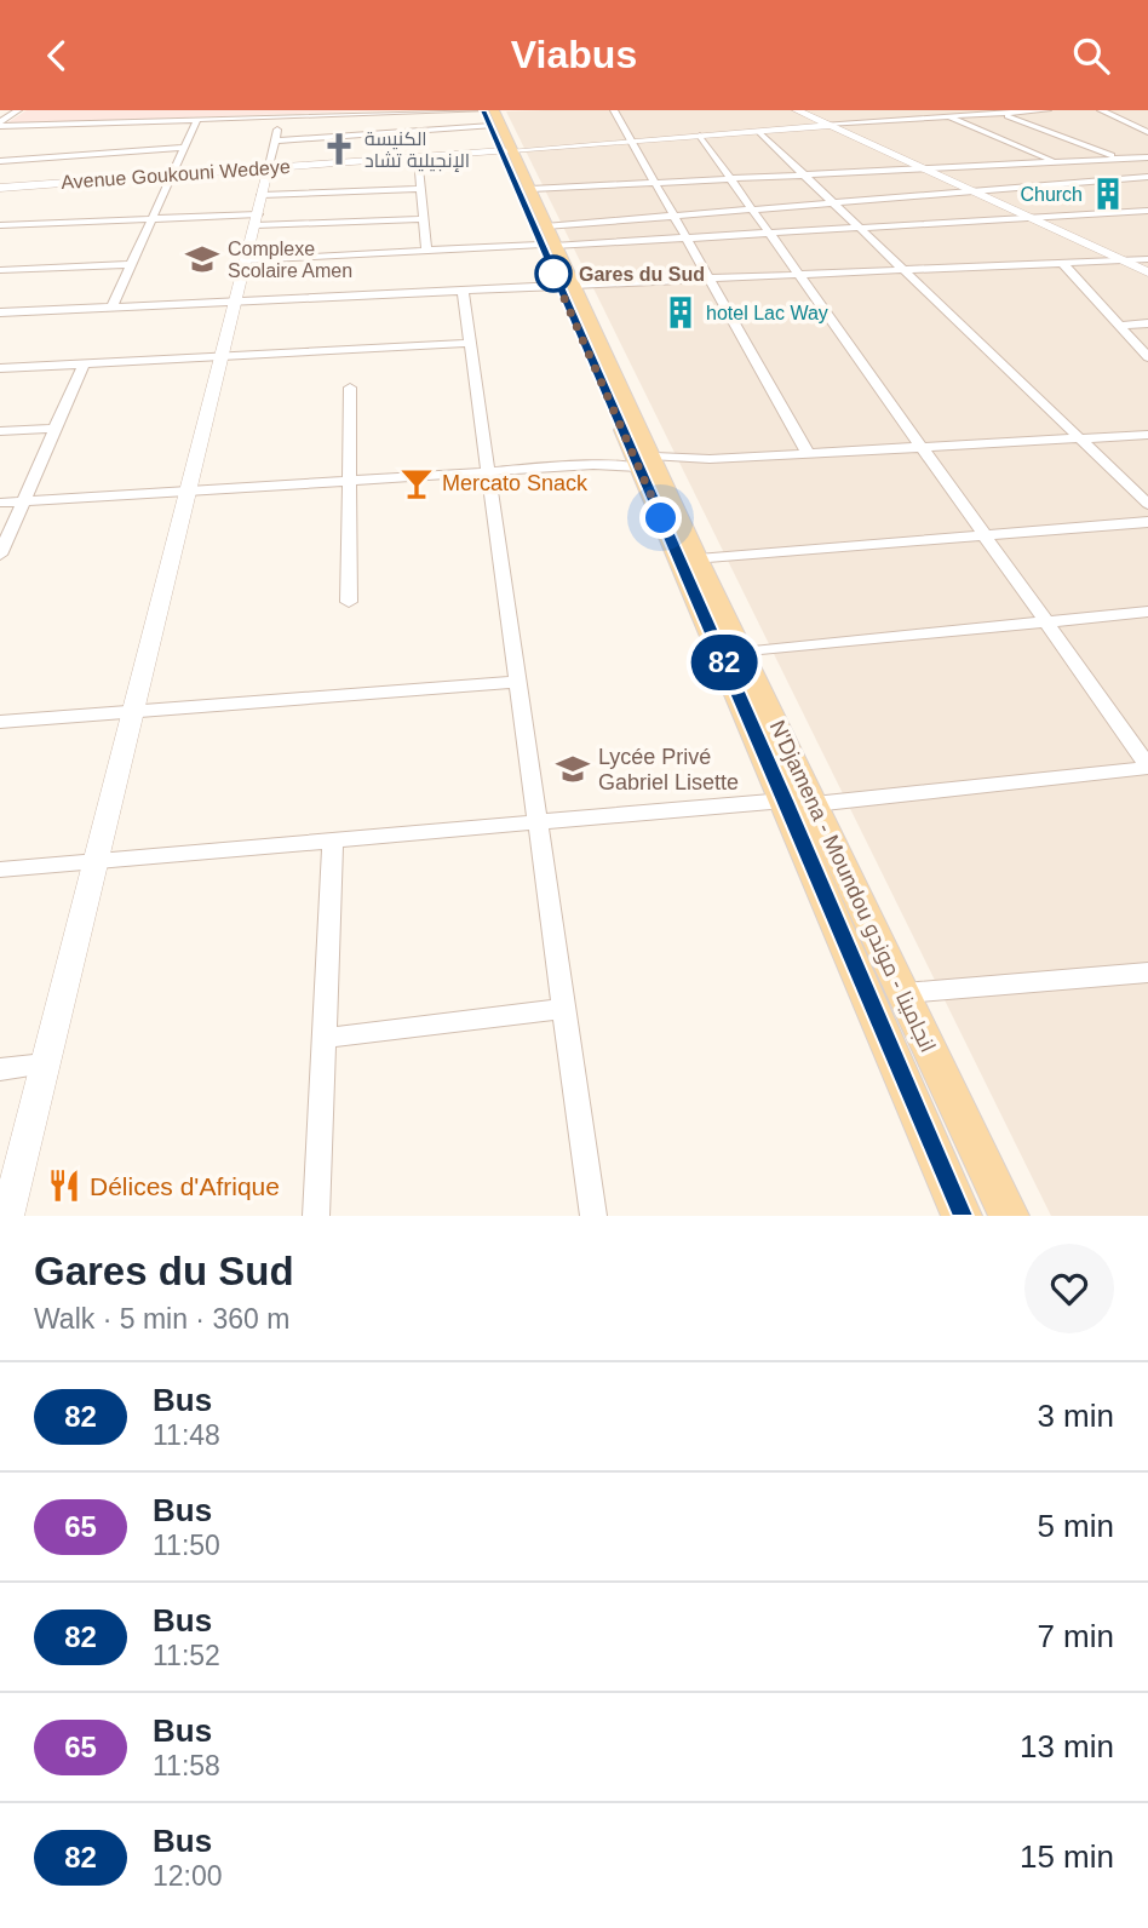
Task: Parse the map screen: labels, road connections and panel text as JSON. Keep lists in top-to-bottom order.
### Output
{
  "streets": {
    "main road": ["N'Djamena - Moundou انجامينا - موندو"],
    "street": ["Avenue Goukouni Wedeye"]
  },
  "crossings": [
    ["Avenue Goukouni Wedeye", "N'Djamena - Moundou انجامينا - موندو"]
  ],
  "places": {
    "church": ["الكنيسة الإنجيلية تشاد"],
    "building": ["Church", "hotel Lac Way"],
    "school or university": ["Complexe Scolaire Amen", "Lycée Privé Gabriel Lisette"],
    "other": ["Gares du Sud"],
    "bar": ["Mercato Snack"],
    "restaurant": ["Délices d'Afrique"]
  },
  "lines": ["bus line 82"],
  "page": {
    "header": "Viabus",
    "on_map": "82",
    "heading": ["Gares du Sud", "Walk · 5 min · 360 m"],
    "list": [
      {
        "mark": "82",
        "name": "Bus",
        "note": "11:48",
        "value": "3 min"
      },
      {
        "mark": "65",
        "name": "Bus",
        "note": "11:50",
        "value": "5 min"
      },
      {
        "mark": "82",
        "name": "Bus",
        "note": "11:52",
        "value": "7 min"
      },
      {
        "mark": "65",
        "name": "Bus",
        "note": "11:58",
        "value": "13 min"
      },
      {
        "mark": "82",
        "name": "Bus",
        "note": "12:00",
        "value": "15 min"
      }
    ]
  }
}
